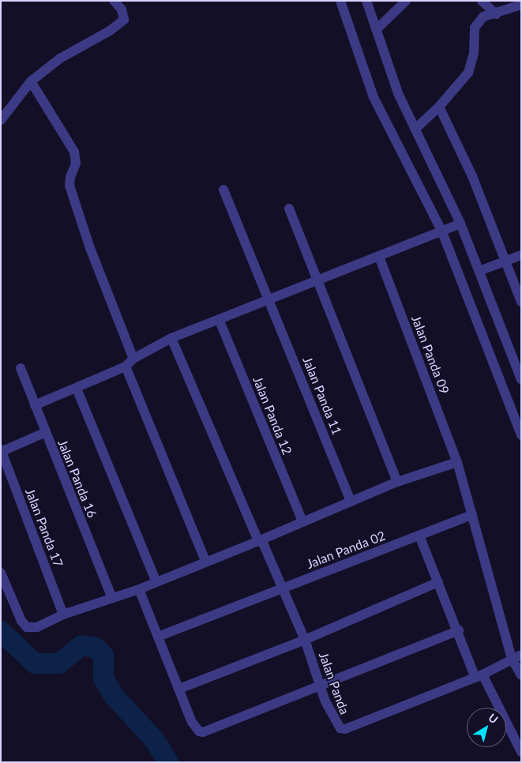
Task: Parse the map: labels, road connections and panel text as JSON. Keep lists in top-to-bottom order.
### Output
{
  "streets": {
    "street": [
      "Jalan Panda 09",
      "Jalan Panda 11",
      "Jalan Panda 12",
      "Jalan Panda 16",
      "Jalan Panda 17",
      "Jalan Panda 02",
      "Jalan Panda"
    ]
  },
  "crossings": [
    ["Jalan Panda 02", "Jalan Panda"]
  ],
  "north": "top right"
}
